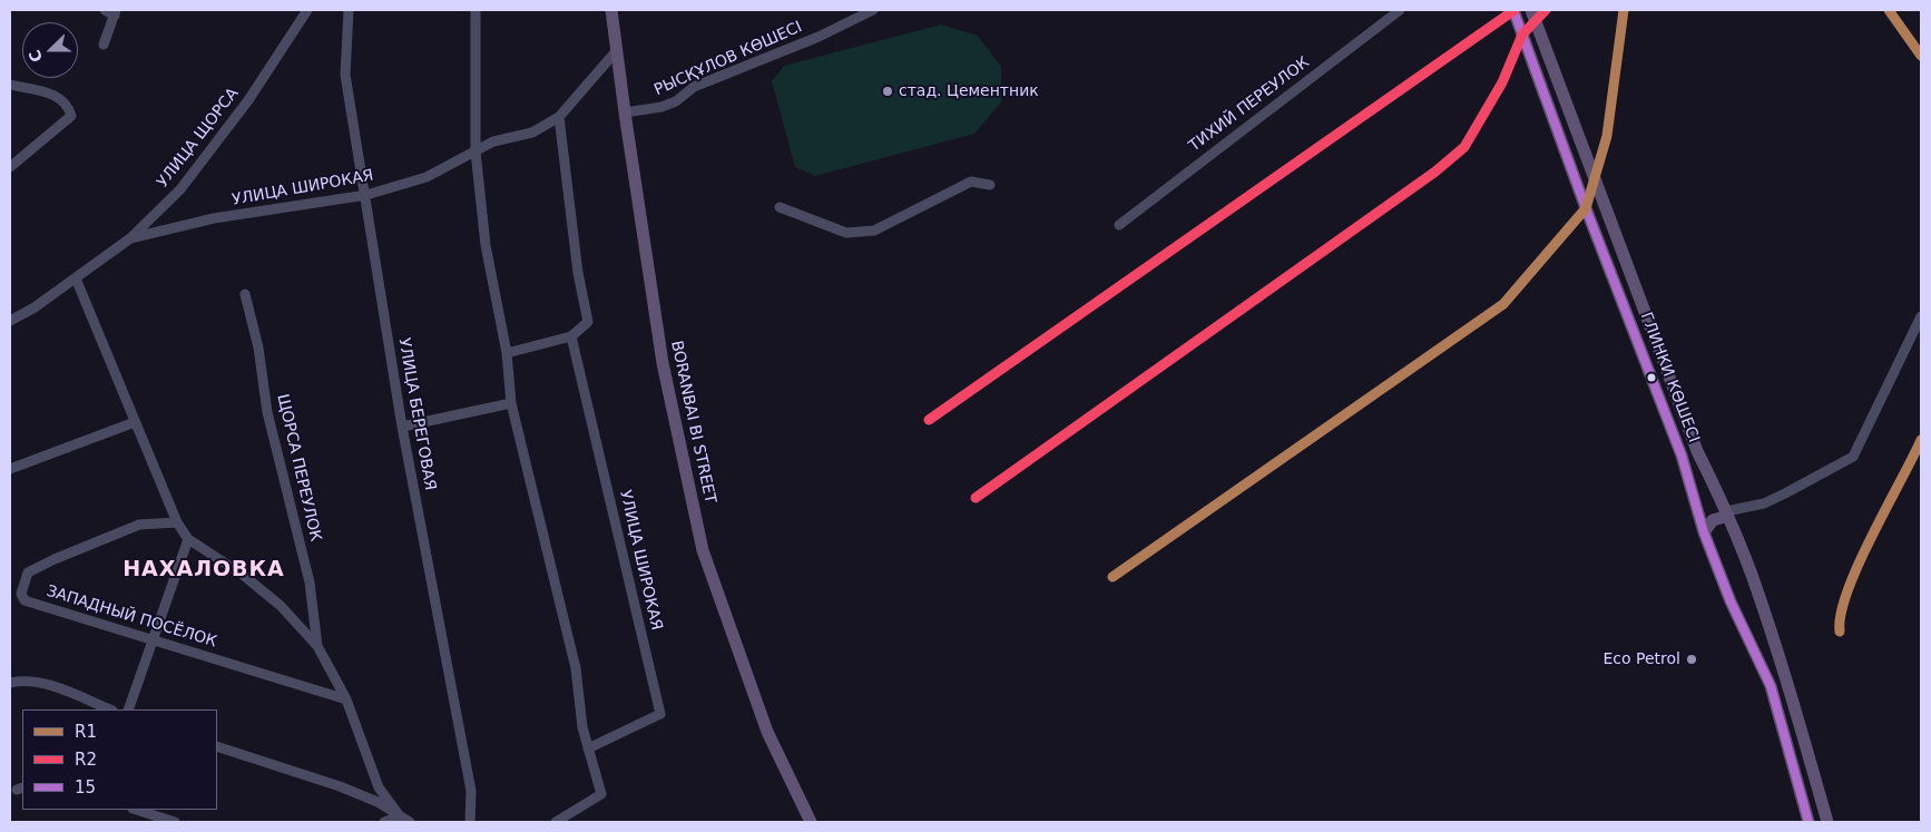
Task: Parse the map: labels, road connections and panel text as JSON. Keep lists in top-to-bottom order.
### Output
{
  "streets": {
    "main road": ["ГЛИНКИ КӨШЕСІ", "BORANBAI BI STREET"],
    "street": [
      "РЫСҚҰЛОВ КӨШЕСІ",
      "ТИХИЙ ПЕРЕУЛОК",
      "УЛИЦА ЩОРСА",
      "УЛИЦА ШИРОКАЯ",
      "УЛИЦА БЕРЕГОВАЯ",
      "ЩОРСА ПЕРЕУЛОК",
      "ЗАПАДНЫЙ ПОСЁЛОК"
    ]
  },
  "crossings": [
    ["РЫСҚҰЛОВ КӨШЕСІ", "BORANBAI BI STREET"],
    ["УЛИЦА ЩОРСА", "УЛИЦА ШИРОКАЯ"],
    ["УЛИЦА ШИРОКАЯ", "УЛИЦА БЕРЕГОВАЯ"],
    ["УЛИЦА ШИРОКАЯ", "BORANBAI BI STREET"]
  ],
  "districts": ["НАХАЛОВКА"],
  "places": ["стад. Цементник", "Eco Petrol"],
  "lines": ["transit line R1", "transit line R2", "transit line 15"],
  "legend": ["R1", "R2", "15"],
  "north": "left"
}
